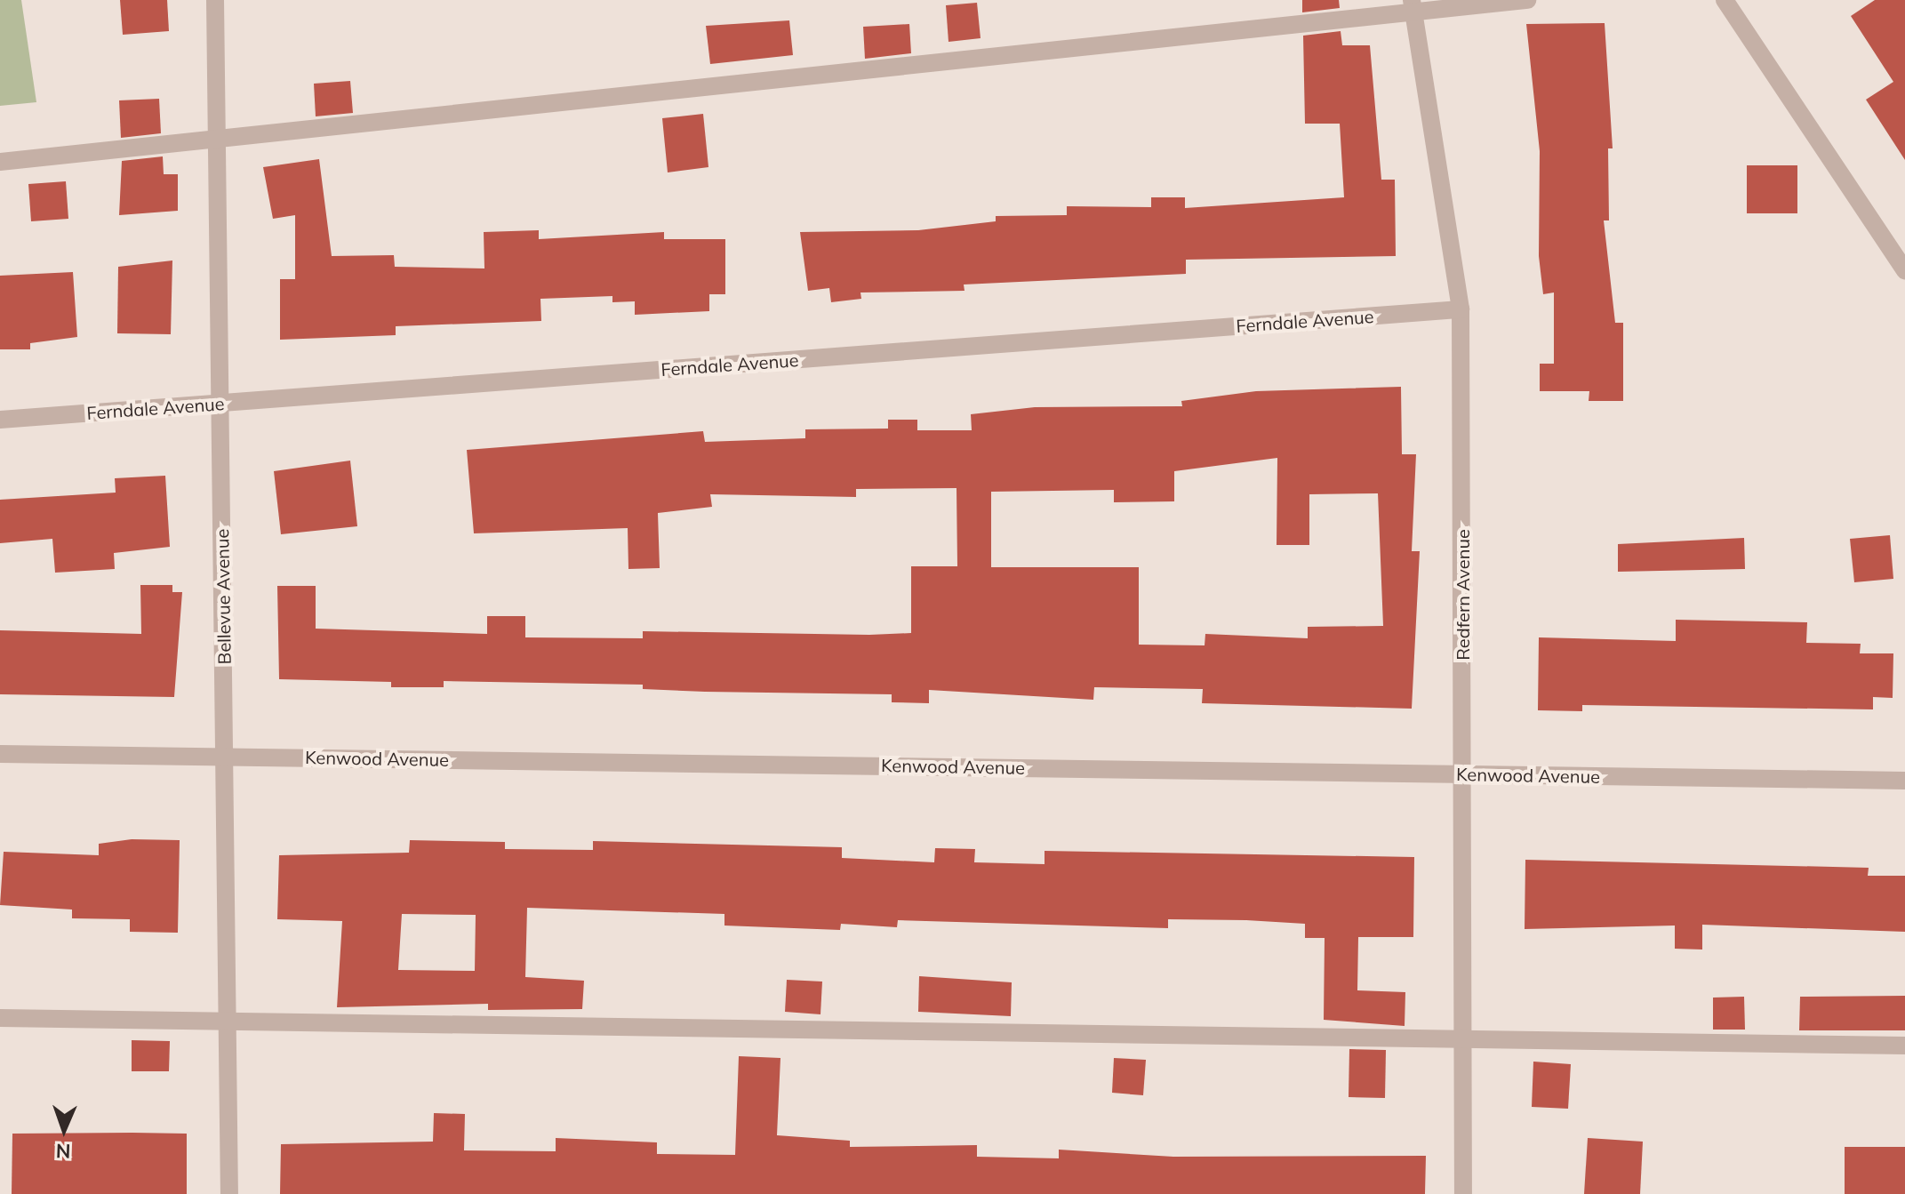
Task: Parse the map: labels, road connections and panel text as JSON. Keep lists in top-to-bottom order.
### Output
{
  "streets": {
    "street": [
      "Ferndale Avenue",
      "Redfern Avenue",
      "Bellevue Avenue",
      "Kenwood Avenue"
    ]
  },
  "crossings": [
    ["Ferndale Avenue", "Redfern Avenue"],
    ["Ferndale Avenue", "Bellevue Avenue"],
    ["Redfern Avenue", "Kenwood Avenue"],
    ["Bellevue Avenue", "Kenwood Avenue"]
  ],
  "north": "bottom"
}
